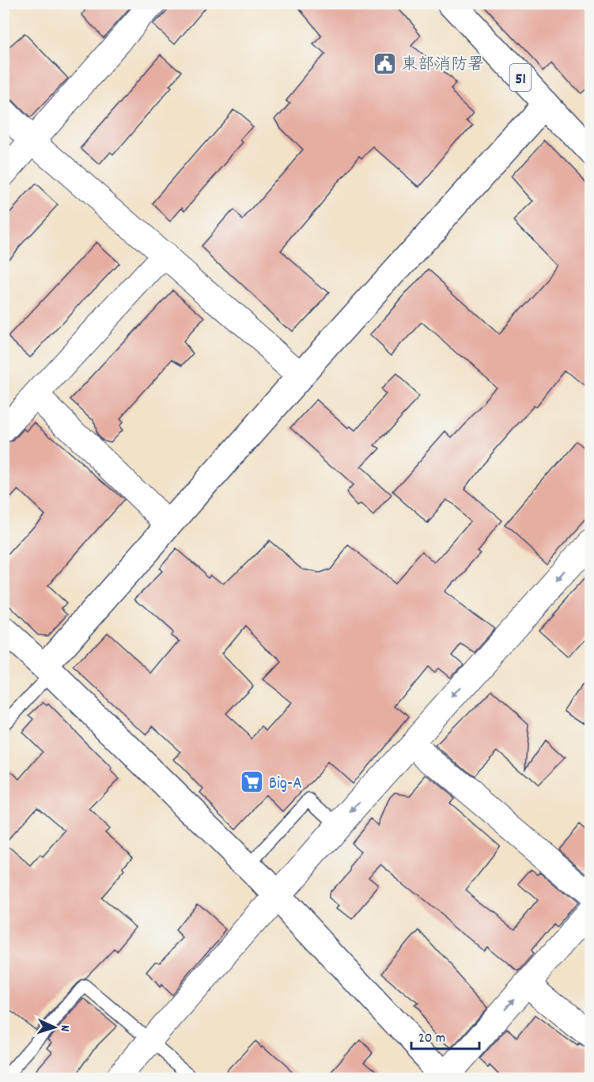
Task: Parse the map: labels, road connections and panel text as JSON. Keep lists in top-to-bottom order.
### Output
{
  "streets": {
    "street": ["51"]
  },
  "places": {
    "public building": ["東部消防署"],
    "supermarket": ["Big-A"]
  },
  "scale_bar": "20 m",
  "north": "right"
}
